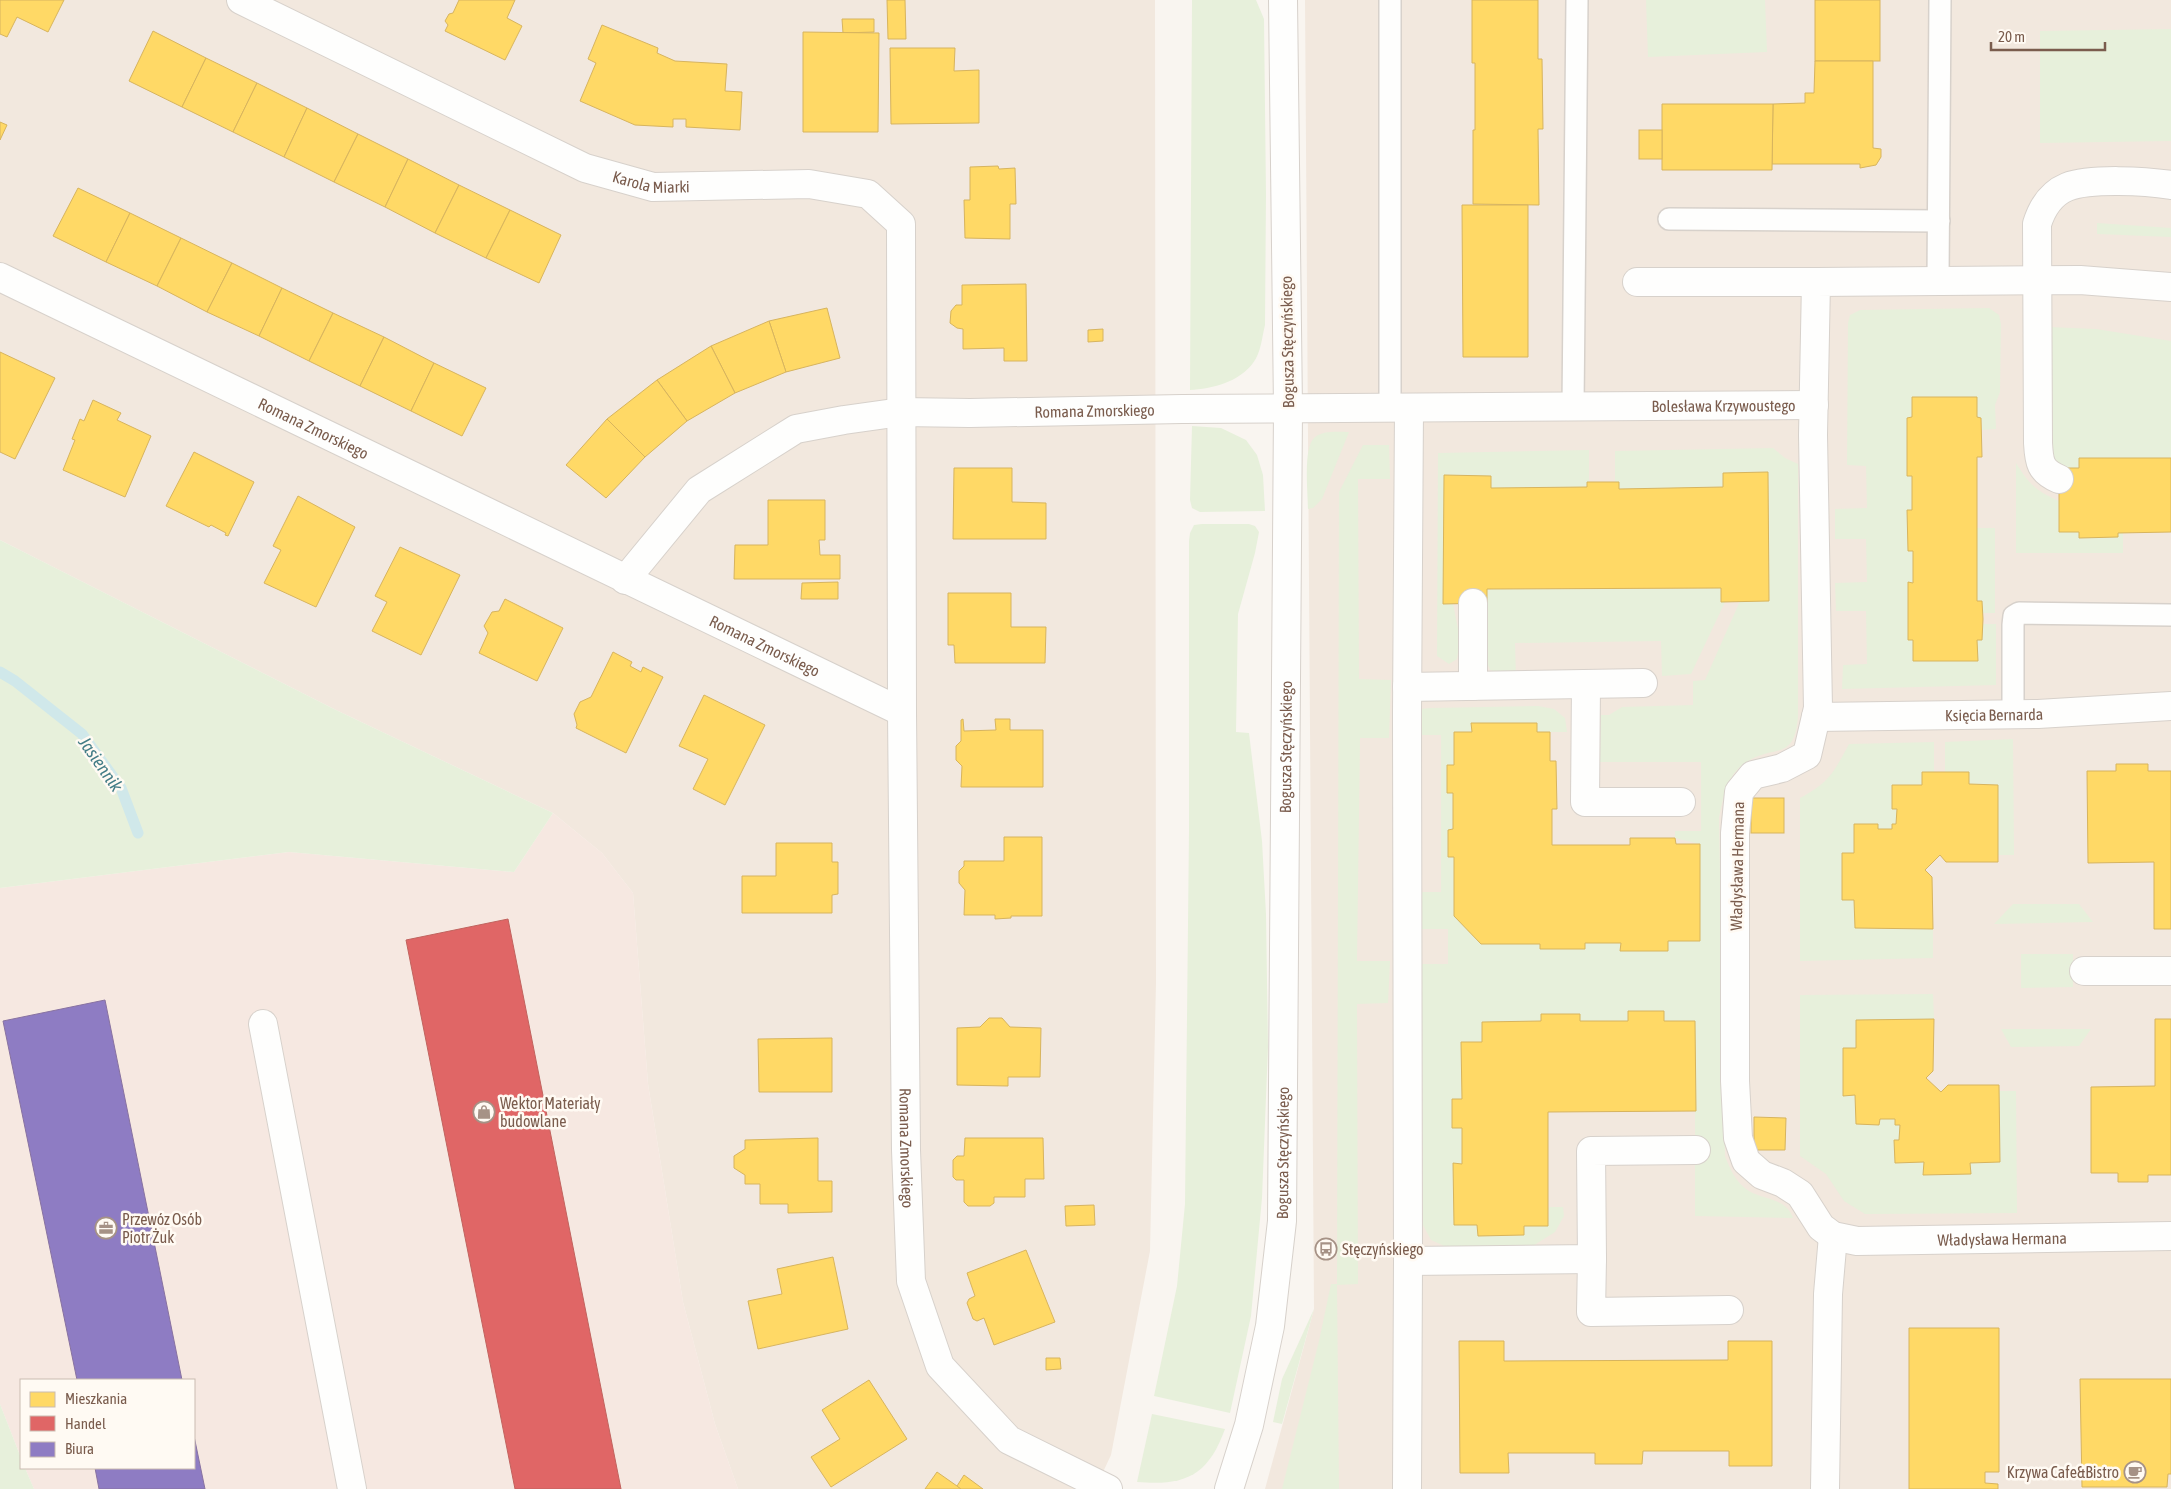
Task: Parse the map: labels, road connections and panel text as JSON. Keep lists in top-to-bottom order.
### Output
{
  "streets": {
    "street": [
      "Karola Miarki",
      "Bogusza Stęczyńskiego",
      "Bolesława Krzywoustego",
      "Romana Zmorskiego",
      "Księcia Bernarda",
      "Władysława Hermana"
    ]
  },
  "crossings": [
    ["Karola Miarki", "Romana Zmorskiego"],
    ["Bogusza Stęczyńskiego", "Bolesława Krzywoustego"],
    ["Bogusza Stęczyńskiego", "Romana Zmorskiego"],
    ["Bolesława Krzywoustego", "Romana Zmorskiego"],
    ["Bolesława Krzywoustego", "Władysława Hermana"],
    ["Księcia Bernarda", "Władysława Hermana"]
  ],
  "water": ["Jasiennik"],
  "places": {
    "shop": ["Wektor Materiały budowlane"],
    "office": ["Przewóz Osób Piotr Żuk"],
    "bus stop": ["Stęczyńskiego"],
    "cafe": ["Krzywa Cafe&Bistro"]
  },
  "legend": ["Mieszkania", "Handel", "Biura"],
  "scale_bar": "20 m"
}
